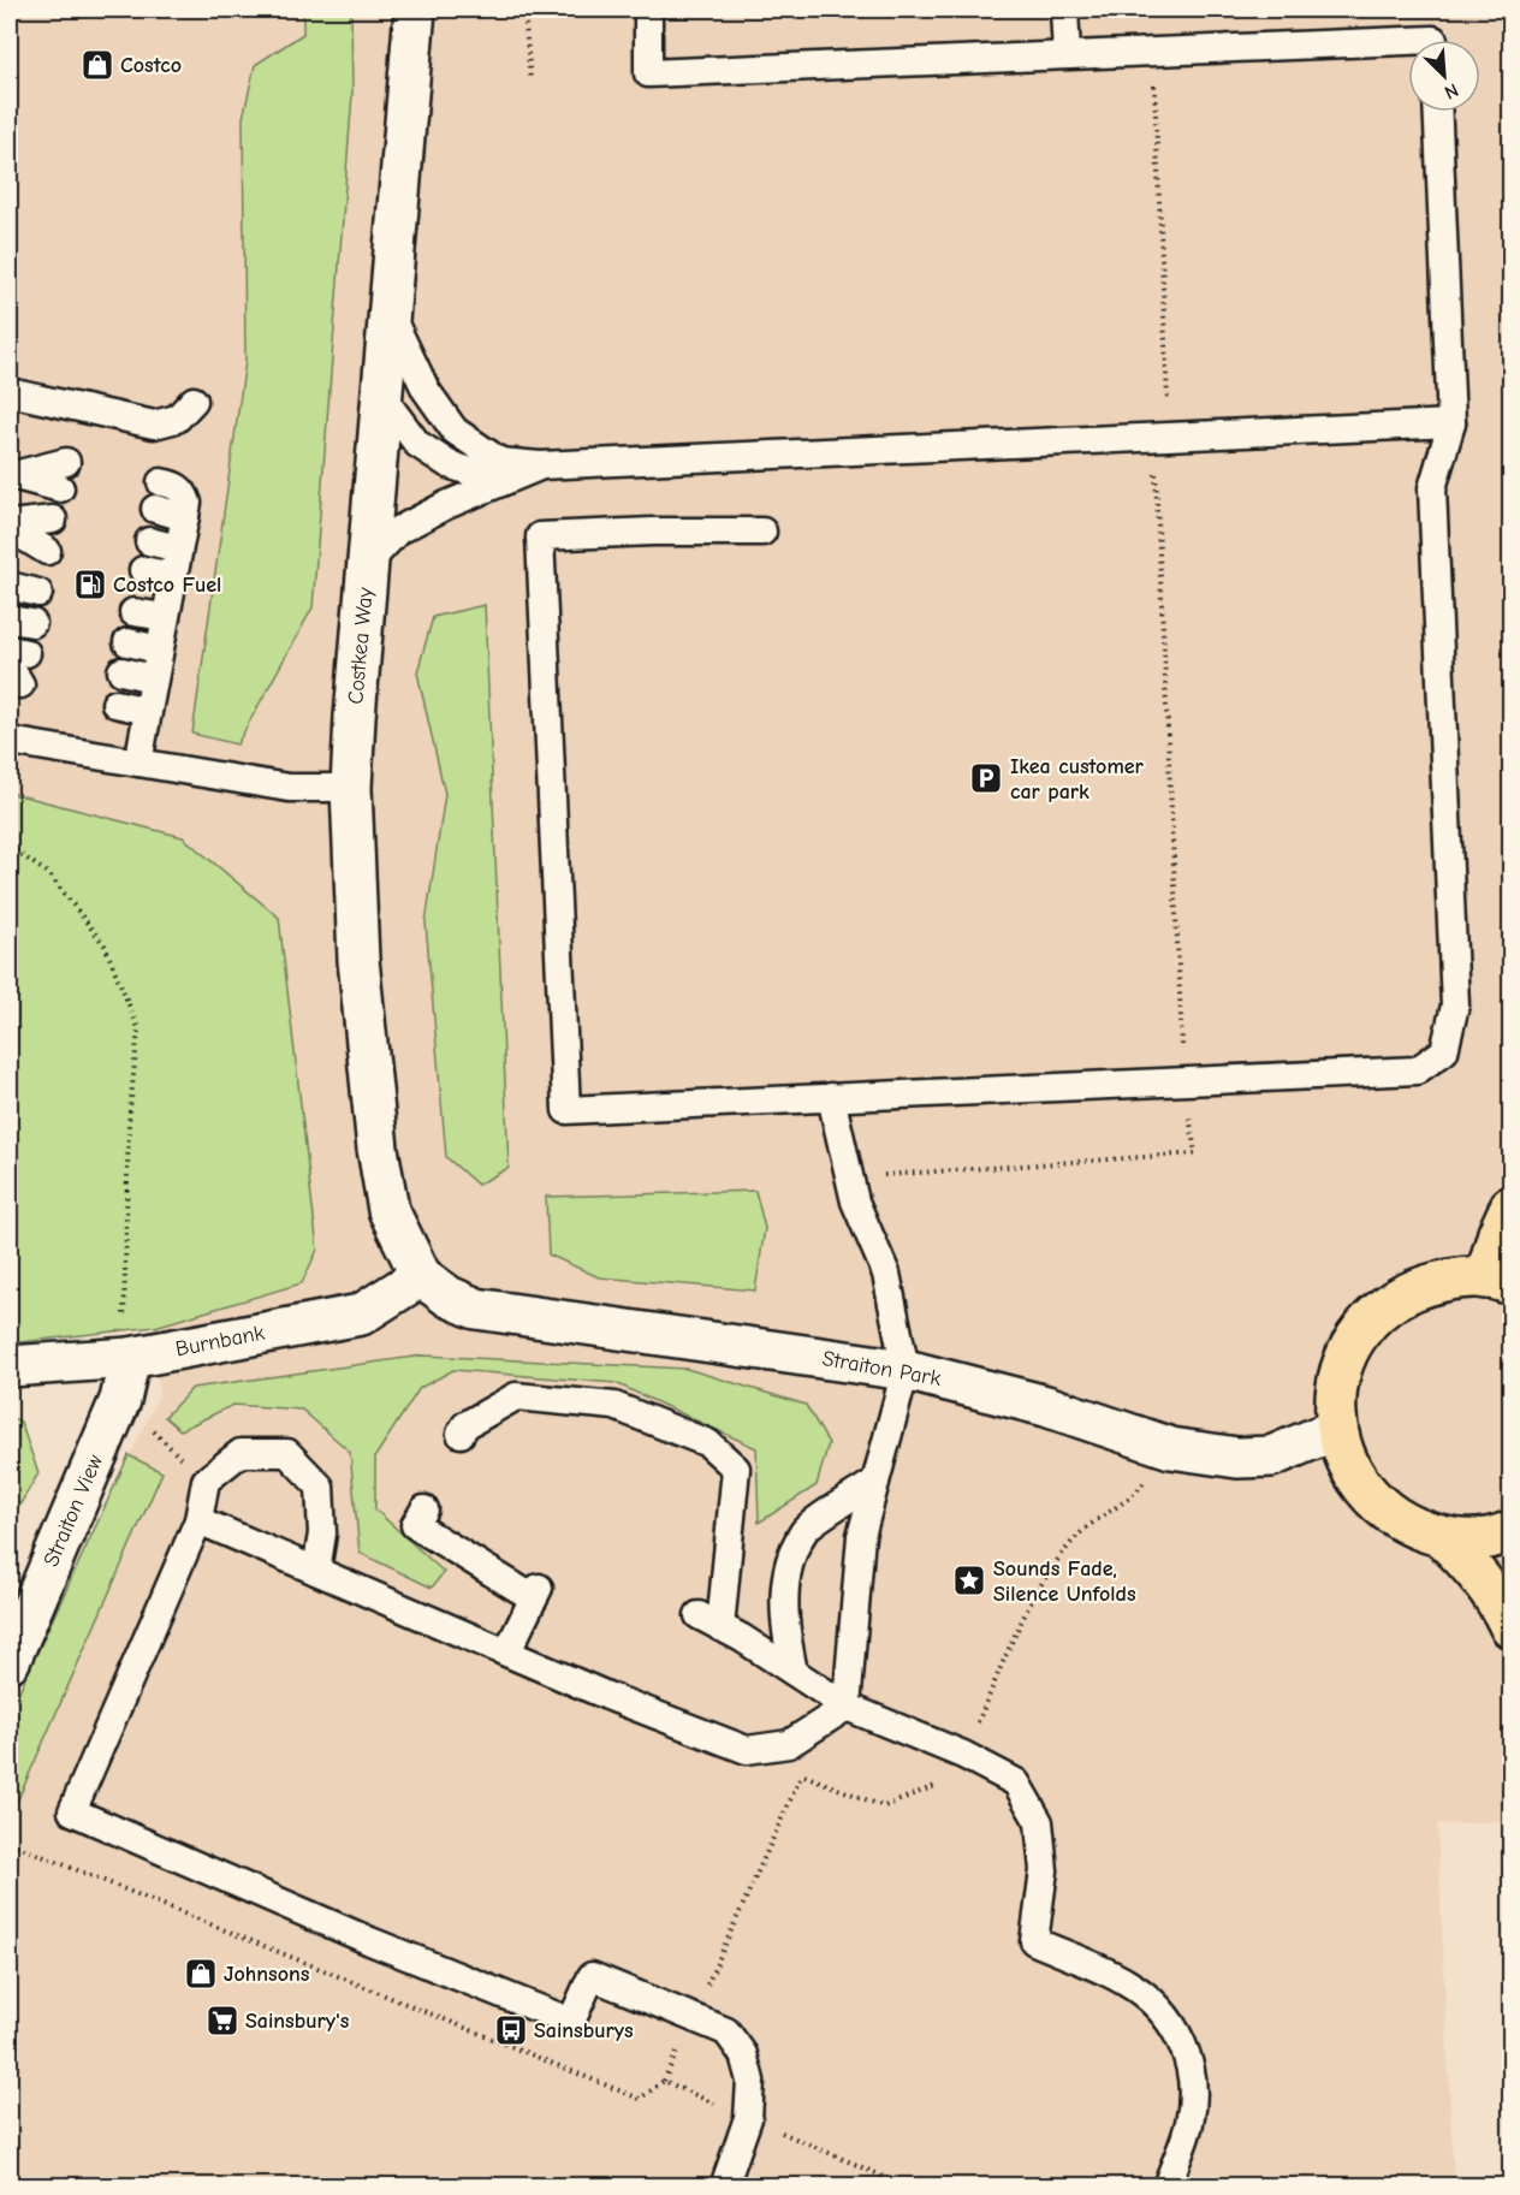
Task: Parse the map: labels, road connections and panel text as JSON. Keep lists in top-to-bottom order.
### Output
{
  "streets": {
    "street": [
      "Costkea Way",
      "Burnbank",
      "Straiton Park",
      "Straiton View"
    ]
  },
  "crossings": [
    ["Costkea Way", "Burnbank"],
    ["Costkea Way", "Straiton Park"],
    ["Burnbank", "Straiton Park"],
    ["Burnbank", "Straiton View"]
  ],
  "places": {
    "shop": ["Costco", "Johnsons"],
    "fuel station": ["Costco Fuel"],
    "parking": ["Ikea customer car park"],
    "place": ["Sounds Fade, Silence Unfolds"],
    "supermarket": ["Sainsbury's"],
    "bus stop": ["Sainsburys"]
  },
  "north": "bottom right"
}
